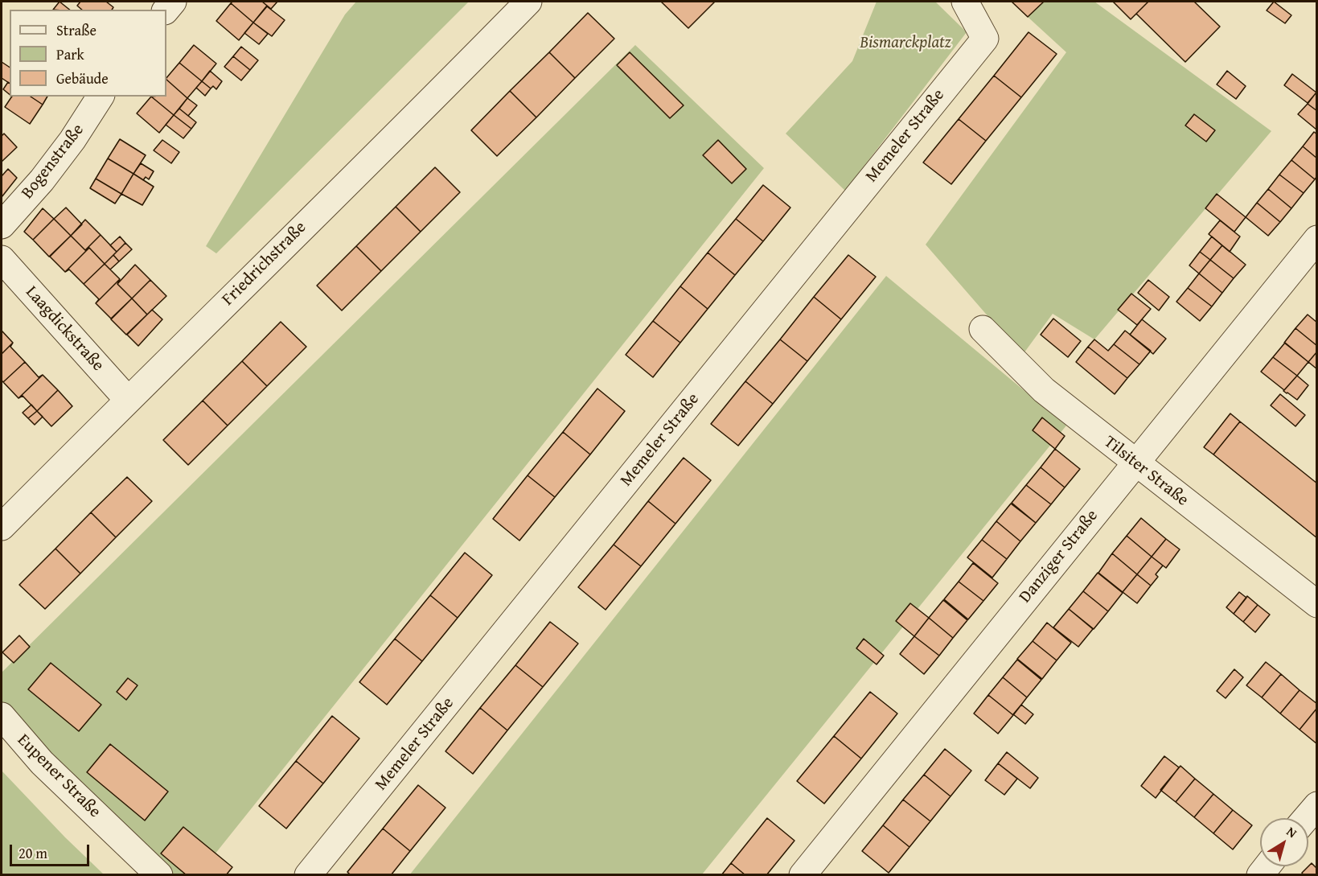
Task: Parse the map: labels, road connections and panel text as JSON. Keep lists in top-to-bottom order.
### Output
{
  "streets": {
    "street": [
      "Memeler Straße",
      "Bogenstraße",
      "Friedrichstraße",
      "Laagdickstraße",
      "Tilsiter Straße",
      "Danziger Straße",
      "Eupener Straße"
    ]
  },
  "crossings": [
    ["Friedrichstraße", "Laagdickstraße"],
    ["Tilsiter Straße", "Danziger Straße"]
  ],
  "parks": ["Bismarckplatz"],
  "legend": ["Straße", "Park", "Gebäude"],
  "scale_bar": "20 m",
  "north": "top right"
}
